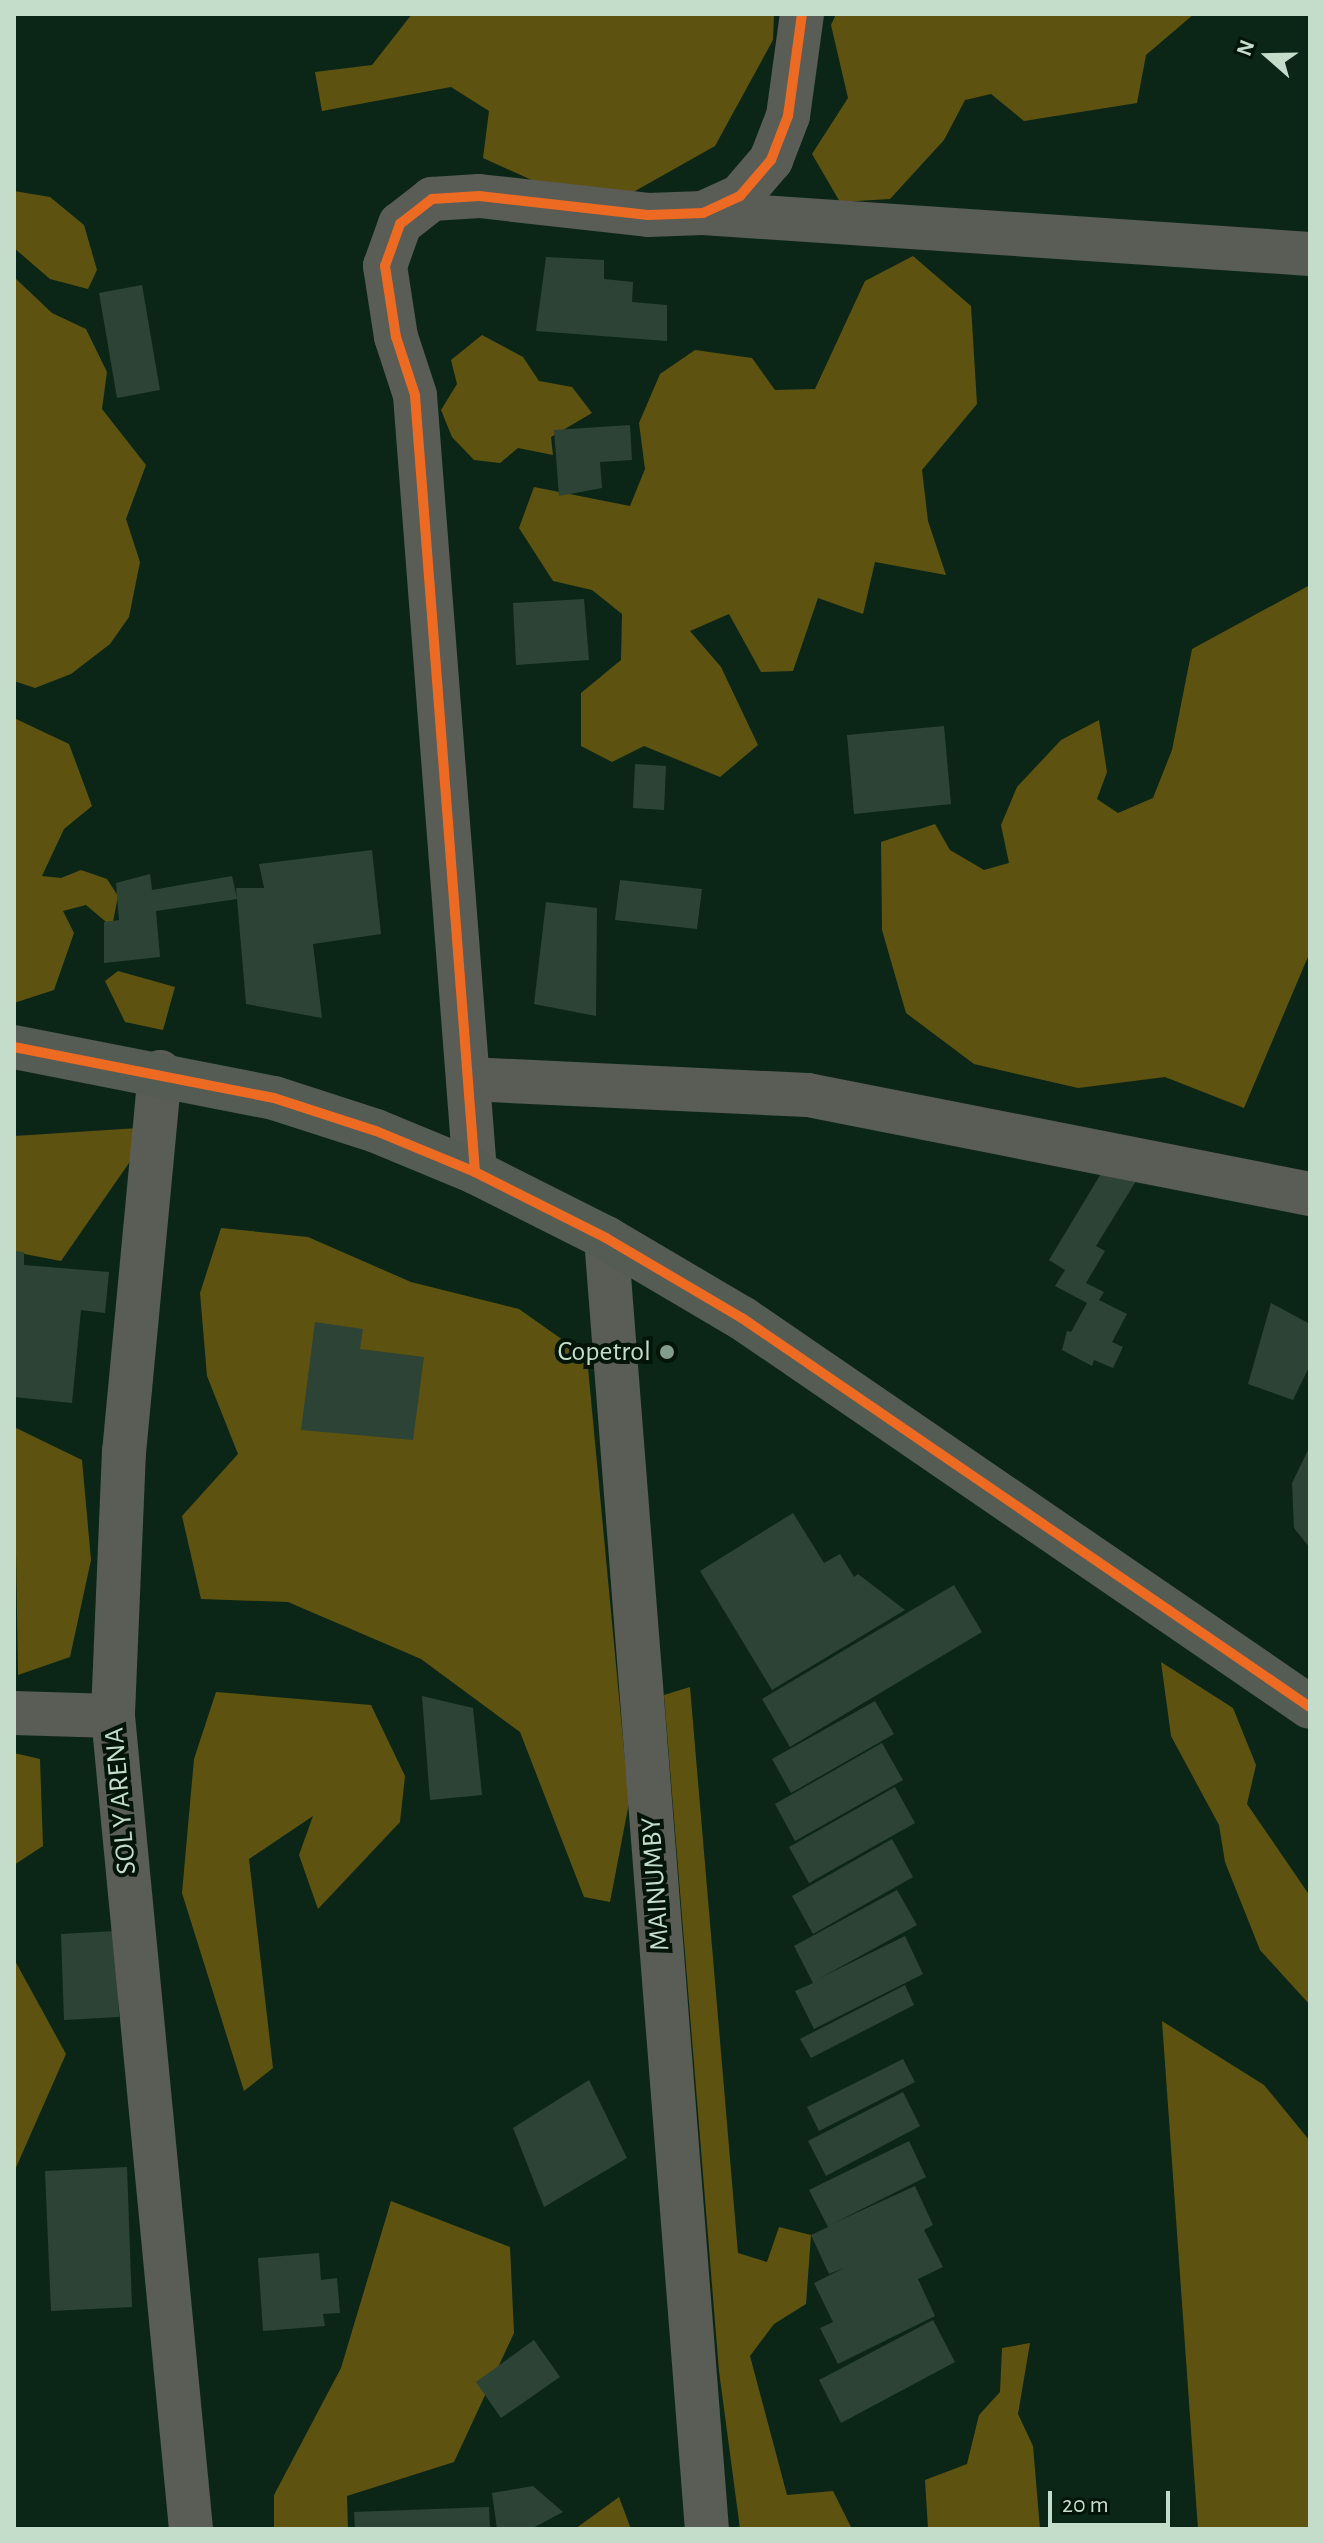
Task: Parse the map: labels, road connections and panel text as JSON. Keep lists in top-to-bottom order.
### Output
{
  "streets": {
    "street": ["SOL Y ARENA", "MAINUMBY"]
  },
  "places": ["Copetrol"],
  "scale_bar": "20 m",
  "north": "left"
}
